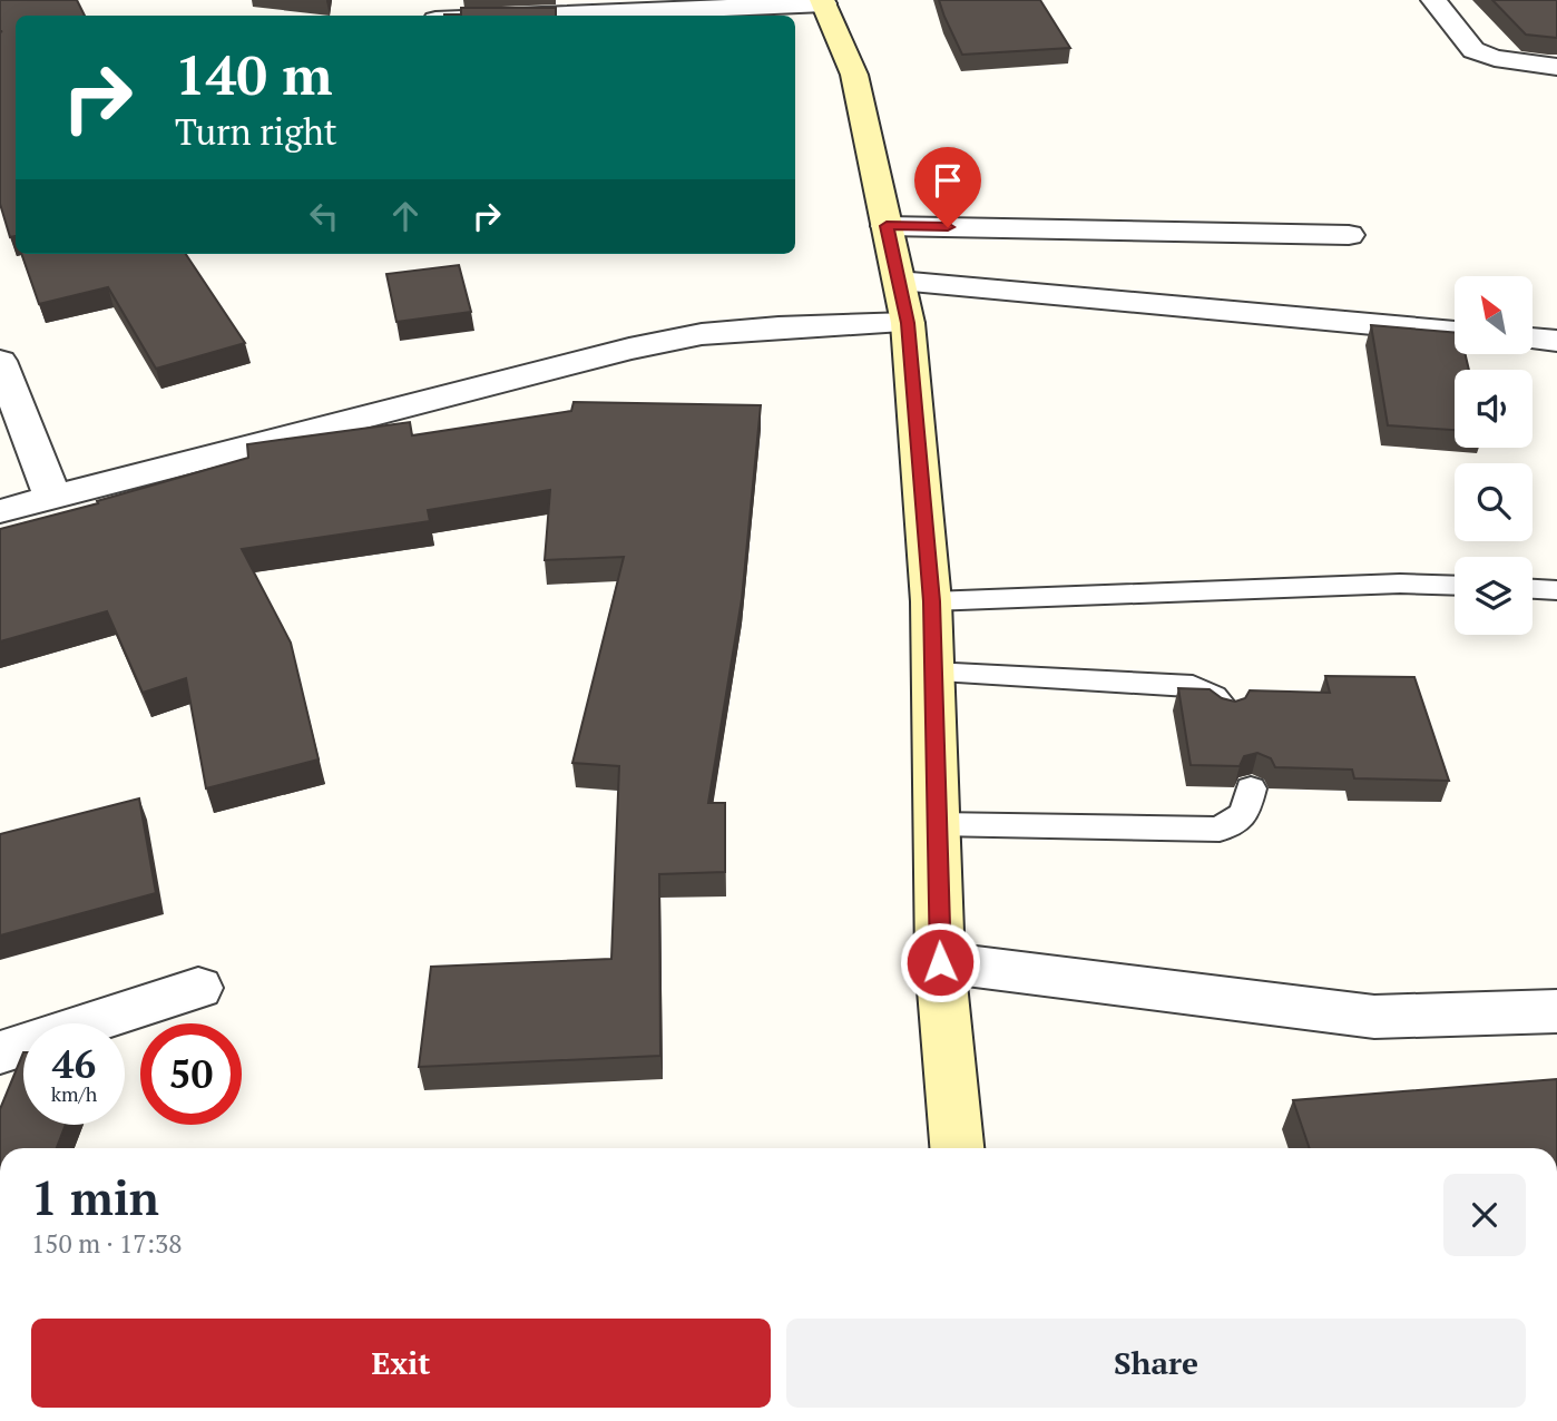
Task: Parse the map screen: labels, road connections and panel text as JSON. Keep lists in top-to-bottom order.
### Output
{
  "north": "top left",
  "page": {
    "turn": ["140 m", "Turn right"],
    "speed": "46 km/h",
    "limit": "50",
    "heading": ["1 min", "150 m · 17:38"],
    "buttons": ["Exit", "Share"]
  }
}
